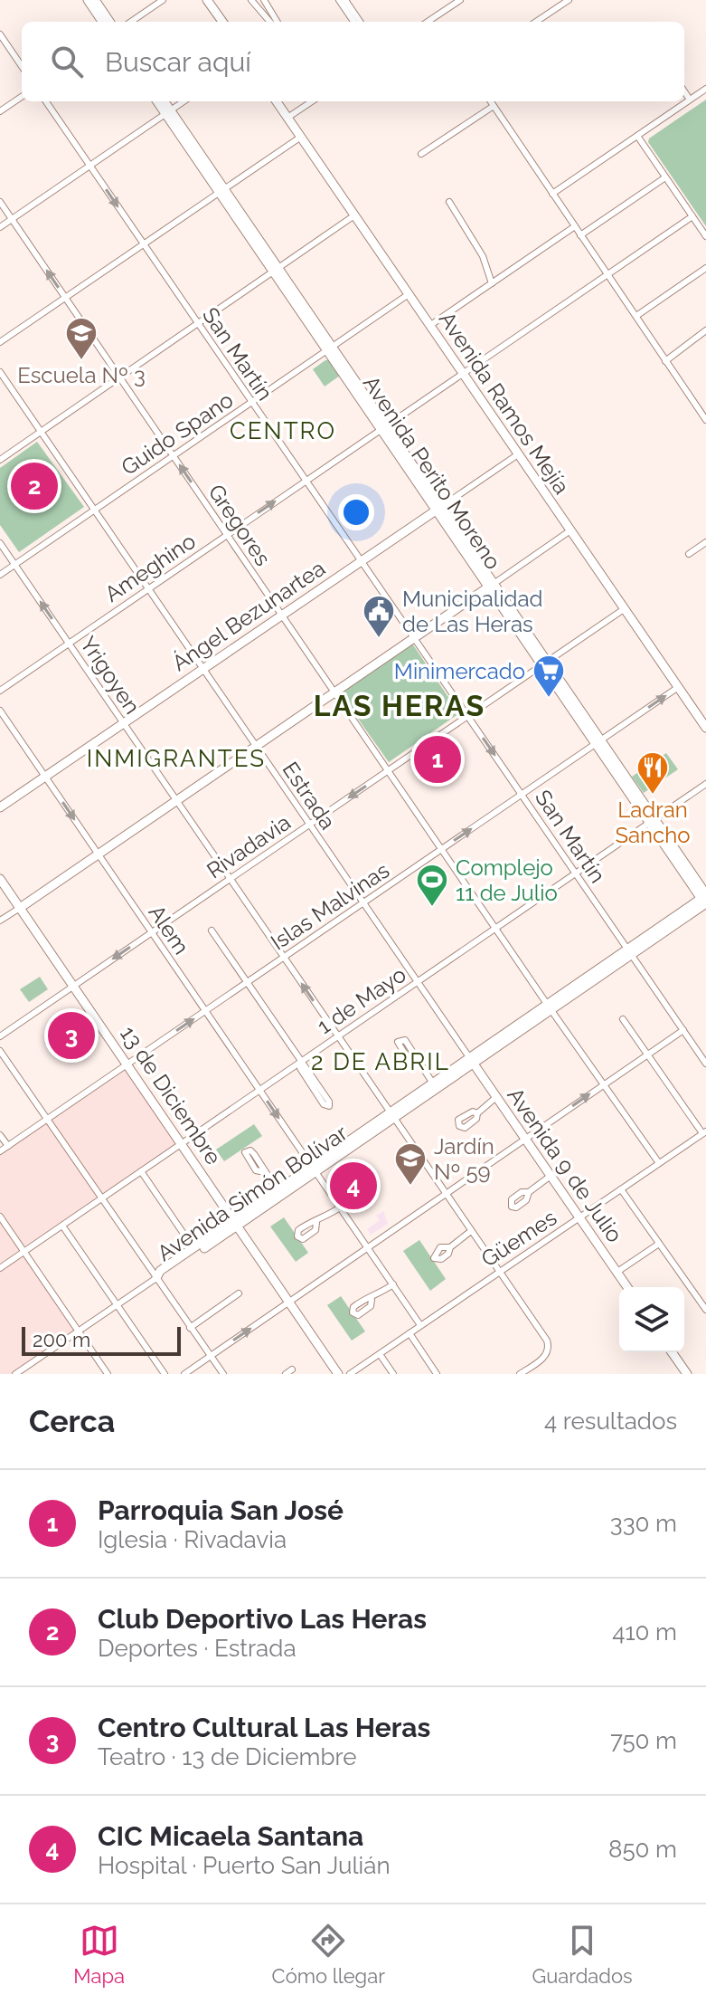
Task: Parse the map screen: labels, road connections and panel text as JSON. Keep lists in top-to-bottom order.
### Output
{
  "streets": {
    "street": [
      "San Martín",
      "Avenida Ramos Mejía",
      "Guido Spano",
      "Avenida Perito Moreno",
      "Gregores",
      "Ameghino",
      "Ángel Bezunartea",
      "Yrigoyen",
      "Estrada",
      "Rivadavia",
      "Islas Malvinas",
      "Alem",
      "1 de Mayo",
      "13 de Diciembre",
      "Avenida 9 de Julio",
      "Avenida Simón Bolívar",
      "Güemes"
    ]
  },
  "crossings": [
    ["San Martín", "Guido Spano"],
    ["San Martín", "Ameghino"],
    ["San Martín", "Ángel Bezunartea"],
    ["San Martín", "Rivadavia"],
    ["San Martín", "Islas Malvinas"],
    ["San Martín", "1 de Mayo"],
    ["San Martín", "Avenida Simón Bolívar"],
    ["Avenida Ramos Mejía", "Guido Spano"],
    ["Avenida Ramos Mejía", "Ameghino"],
    ["Avenida Ramos Mejía", "Ángel Bezunartea"],
    ["Avenida Ramos Mejía", "Rivadavia"],
    ["Avenida Ramos Mejía", "Islas Malvinas"],
    ["Guido Spano", "Avenida Perito Moreno"],
    ["Guido Spano", "Gregores"],
    ["Guido Spano", "Yrigoyen"],
    ["Guido Spano", "Estrada"],
    ["Avenida Perito Moreno", "Ameghino"],
    ["Avenida Perito Moreno", "Ángel Bezunartea"],
    ["Avenida Perito Moreno", "Rivadavia"],
    ["Avenida Perito Moreno", "Islas Malvinas"],
    ["Avenida Perito Moreno", "1 de Mayo"],
    ["Avenida Perito Moreno", "Avenida Simón Bolívar"],
    ["Gregores", "Ameghino"],
    ["Gregores", "Ángel Bezunartea"],
    ["Gregores", "Rivadavia"],
    ["Gregores", "Islas Malvinas"],
    ["Gregores", "1 de Mayo"],
    ["Gregores", "Avenida Simón Bolívar"],
    ["Gregores", "Güemes"],
    ["Ameghino", "Yrigoyen"],
    ["Ameghino", "Estrada"],
    ["Ángel Bezunartea", "Yrigoyen"],
    ["Ángel Bezunartea", "Estrada"],
    ["Ángel Bezunartea", "Alem"],
    ["Yrigoyen", "Rivadavia"],
    ["Yrigoyen", "Islas Malvinas"],
    ["Yrigoyen", "1 de Mayo"],
    ["Yrigoyen", "Avenida Simón Bolívar"],
    ["Yrigoyen", "Güemes"],
    ["Estrada", "Rivadavia"],
    ["Estrada", "Islas Malvinas"],
    ["Estrada", "1 de Mayo"],
    ["Estrada", "Avenida 9 de Julio"],
    ["Estrada", "Avenida Simón Bolívar"],
    ["Rivadavia", "Alem"],
    ["Rivadavia", "13 de Diciembre"],
    ["Islas Malvinas", "Alem"],
    ["Islas Malvinas", "13 de Diciembre"],
    ["Alem", "1 de Mayo"],
    ["Alem", "Avenida Simón Bolívar"],
    ["Alem", "Güemes"],
    ["1 de Mayo", "13 de Diciembre"],
    ["13 de Diciembre", "Avenida Simón Bolívar"],
    ["Avenida 9 de Julio", "Avenida Simón Bolívar"],
    ["Avenida 9 de Julio", "Güemes"]
  ],
  "districts": [
    "CENTRO",
    "LAS HERAS",
    "INMIGRANTES",
    "2 DE ABRIL"
  ],
  "places": {
    "school or university": ["Escuela Nº 3", "Jardín Nº 59"],
    "public building": ["Municipalidad de Las Heras"],
    "supermarket": ["Minimercado"],
    "restaurant": ["Ladran Sancho"],
    "sports": ["Complejo 11 de Julio"]
  },
  "scale_bar": "200 m",
  "page": {
    "search": "Buscar aquí",
    "pins": [
      "2",
      "1",
      "3",
      "4"
    ],
    "scale": "200 m",
    "heading": ["Cerca", "4 resultados"],
    "list": [
      {
        "mark": "1",
        "name": "Parroquia San José",
        "note": "Iglesia · Rivadavia",
        "value": "330 m"
      },
      {
        "mark": "2",
        "name": "Club Deportivo Las Heras",
        "note": "Deportes · Estrada",
        "value": "410 m"
      },
      {
        "mark": "3",
        "name": "Centro Cultural Las Heras",
        "note": "Teatro · 13 de Diciembre",
        "value": "750 m"
      },
      {
        "mark": "4",
        "name": "CIC Micaela Santana",
        "note": "Hospital · Puerto San Julián",
        "value": "850 m"
      }
    ],
    "nav": ["Mapa", "Cómo llegar", "Guardados"]
  }
}
